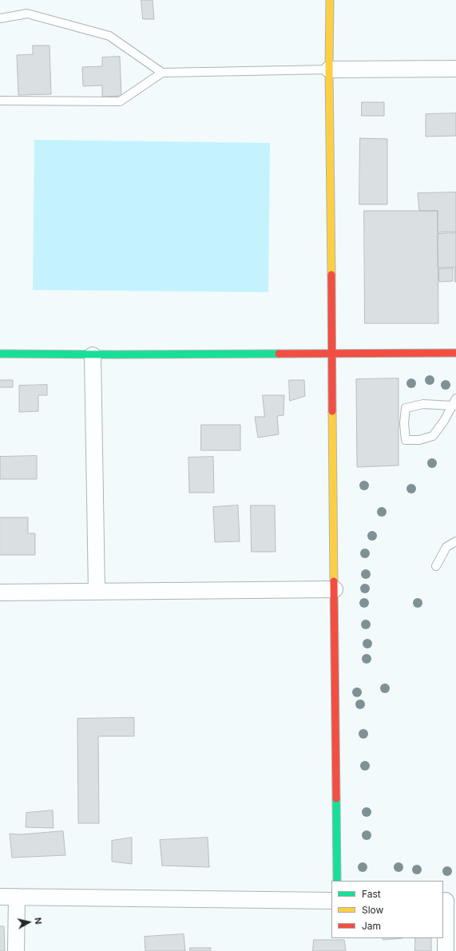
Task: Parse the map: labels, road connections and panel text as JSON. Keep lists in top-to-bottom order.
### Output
{
  "legend": ["Fast", "Slow", "Jam"],
  "north": "right"
}
